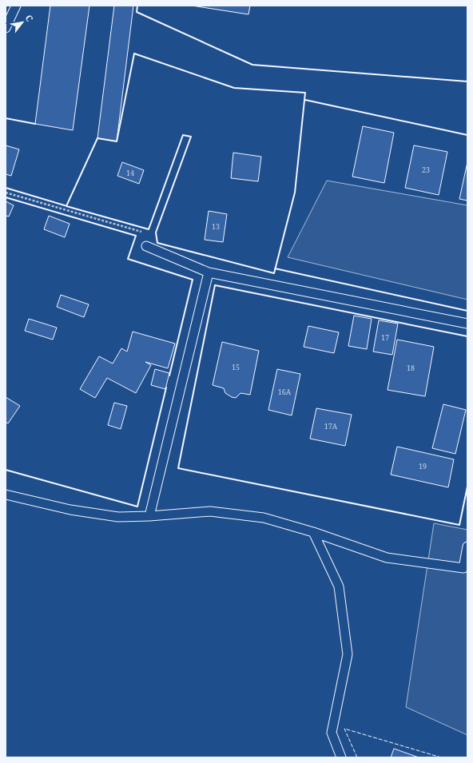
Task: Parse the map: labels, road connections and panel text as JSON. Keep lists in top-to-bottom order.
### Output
{
  "house_numbers": [
    "23",
    "14",
    "13",
    "17",
    "15",
    "18",
    "16А",
    "17A",
    "19"
  ],
  "north": "top right"
}
